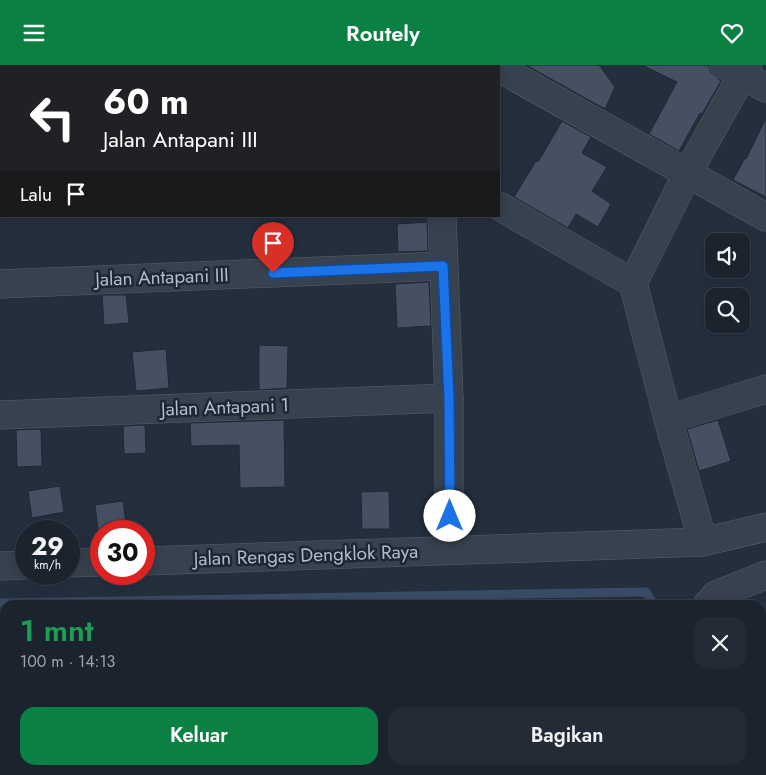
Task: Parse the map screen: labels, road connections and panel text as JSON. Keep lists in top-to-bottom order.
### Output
{
  "streets": {
    "street": ["Jalan Antapani III", "Jalan Antapani 1", "Jalan Rengas Dengklok Raya"]
  },
  "page": {
    "header": "Routely",
    "turn": ["60 m", "Jalan Antapani III"],
    "then": "Lalu",
    "speed": "29 km/h",
    "limit": "30",
    "heading": ["1 mnt", "100 m · 14:13"],
    "buttons": ["Keluar", "Bagikan"]
  }
}
